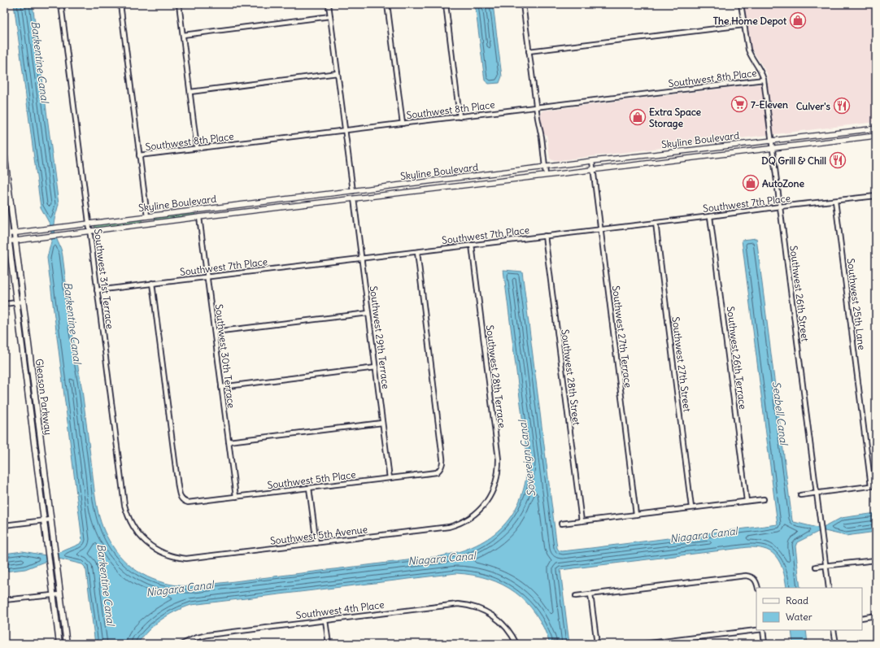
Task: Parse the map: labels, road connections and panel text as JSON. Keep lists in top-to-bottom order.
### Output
{
  "streets": {
    "main road": ["Gleason Parkway"],
    "street": [
      "Southwest 8th Place",
      "Skyline Boulevard",
      "Southwest 7th Place",
      "Southwest 31st Terrace",
      "Southwest 26th Street",
      "Southwest 25th Lane",
      "Southwest 27th Terrace",
      "Southwest 29th Terrace",
      "Southwest 30th Terrace",
      "Southwest 26th Terrace",
      "Southwest 27th Street",
      "Southwest 28th Terrace",
      "Southwest 28th Street",
      "Southwest 5th Place",
      "Southwest 5th Avenue",
      "Southwest 4th Place"
    ]
  },
  "crossings": [
    ["Southwest 8th Place", "Southwest 26th Street"],
    ["Skyline Boulevard", "Southwest 31st Terrace"],
    ["Skyline Boulevard", "Southwest 26th Street"],
    ["Skyline Boulevard", "Southwest 27th Terrace"],
    ["Skyline Boulevard", "Southwest 29th Terrace"],
    ["Skyline Boulevard", "Southwest 30th Terrace"],
    ["Skyline Boulevard", "Gleason Parkway"],
    ["Southwest 7th Place", "Southwest 31st Terrace"],
    ["Southwest 7th Place", "Southwest 26th Street"],
    ["Southwest 7th Place", "Southwest 25th Lane"],
    ["Southwest 7th Place", "Southwest 27th Terrace"],
    ["Southwest 7th Place", "Southwest 29th Terrace"],
    ["Southwest 7th Place", "Southwest 30th Terrace"],
    ["Southwest 7th Place", "Southwest 26th Terrace"],
    ["Southwest 7th Place", "Southwest 27th Street"],
    ["Southwest 7th Place", "Southwest 28th Terrace"],
    ["Southwest 7th Place", "Southwest 28th Street"],
    ["Southwest 7th Place", "Southwest 5th Place"],
    ["Southwest 31st Terrace", "Southwest 5th Avenue"],
    ["Southwest 29th Terrace", "Southwest 5th Place"],
    ["Southwest 30th Terrace", "Southwest 5th Place"],
    ["Southwest 28th Terrace", "Southwest 5th Avenue"]
  ],
  "water": [
    "Barkentine Canal",
    "Seabell Canal",
    "Sovereign Canal",
    "Niagara Canal"
  ],
  "places": {
    "shop": ["The Home Depot", "Extra Space Storage", "AutoZone"],
    "supermarket": ["7-Eleven"],
    "restaurant": ["Culver's", "DQ Grill & Chill"]
  },
  "legend": ["Road", "Water"]
}
